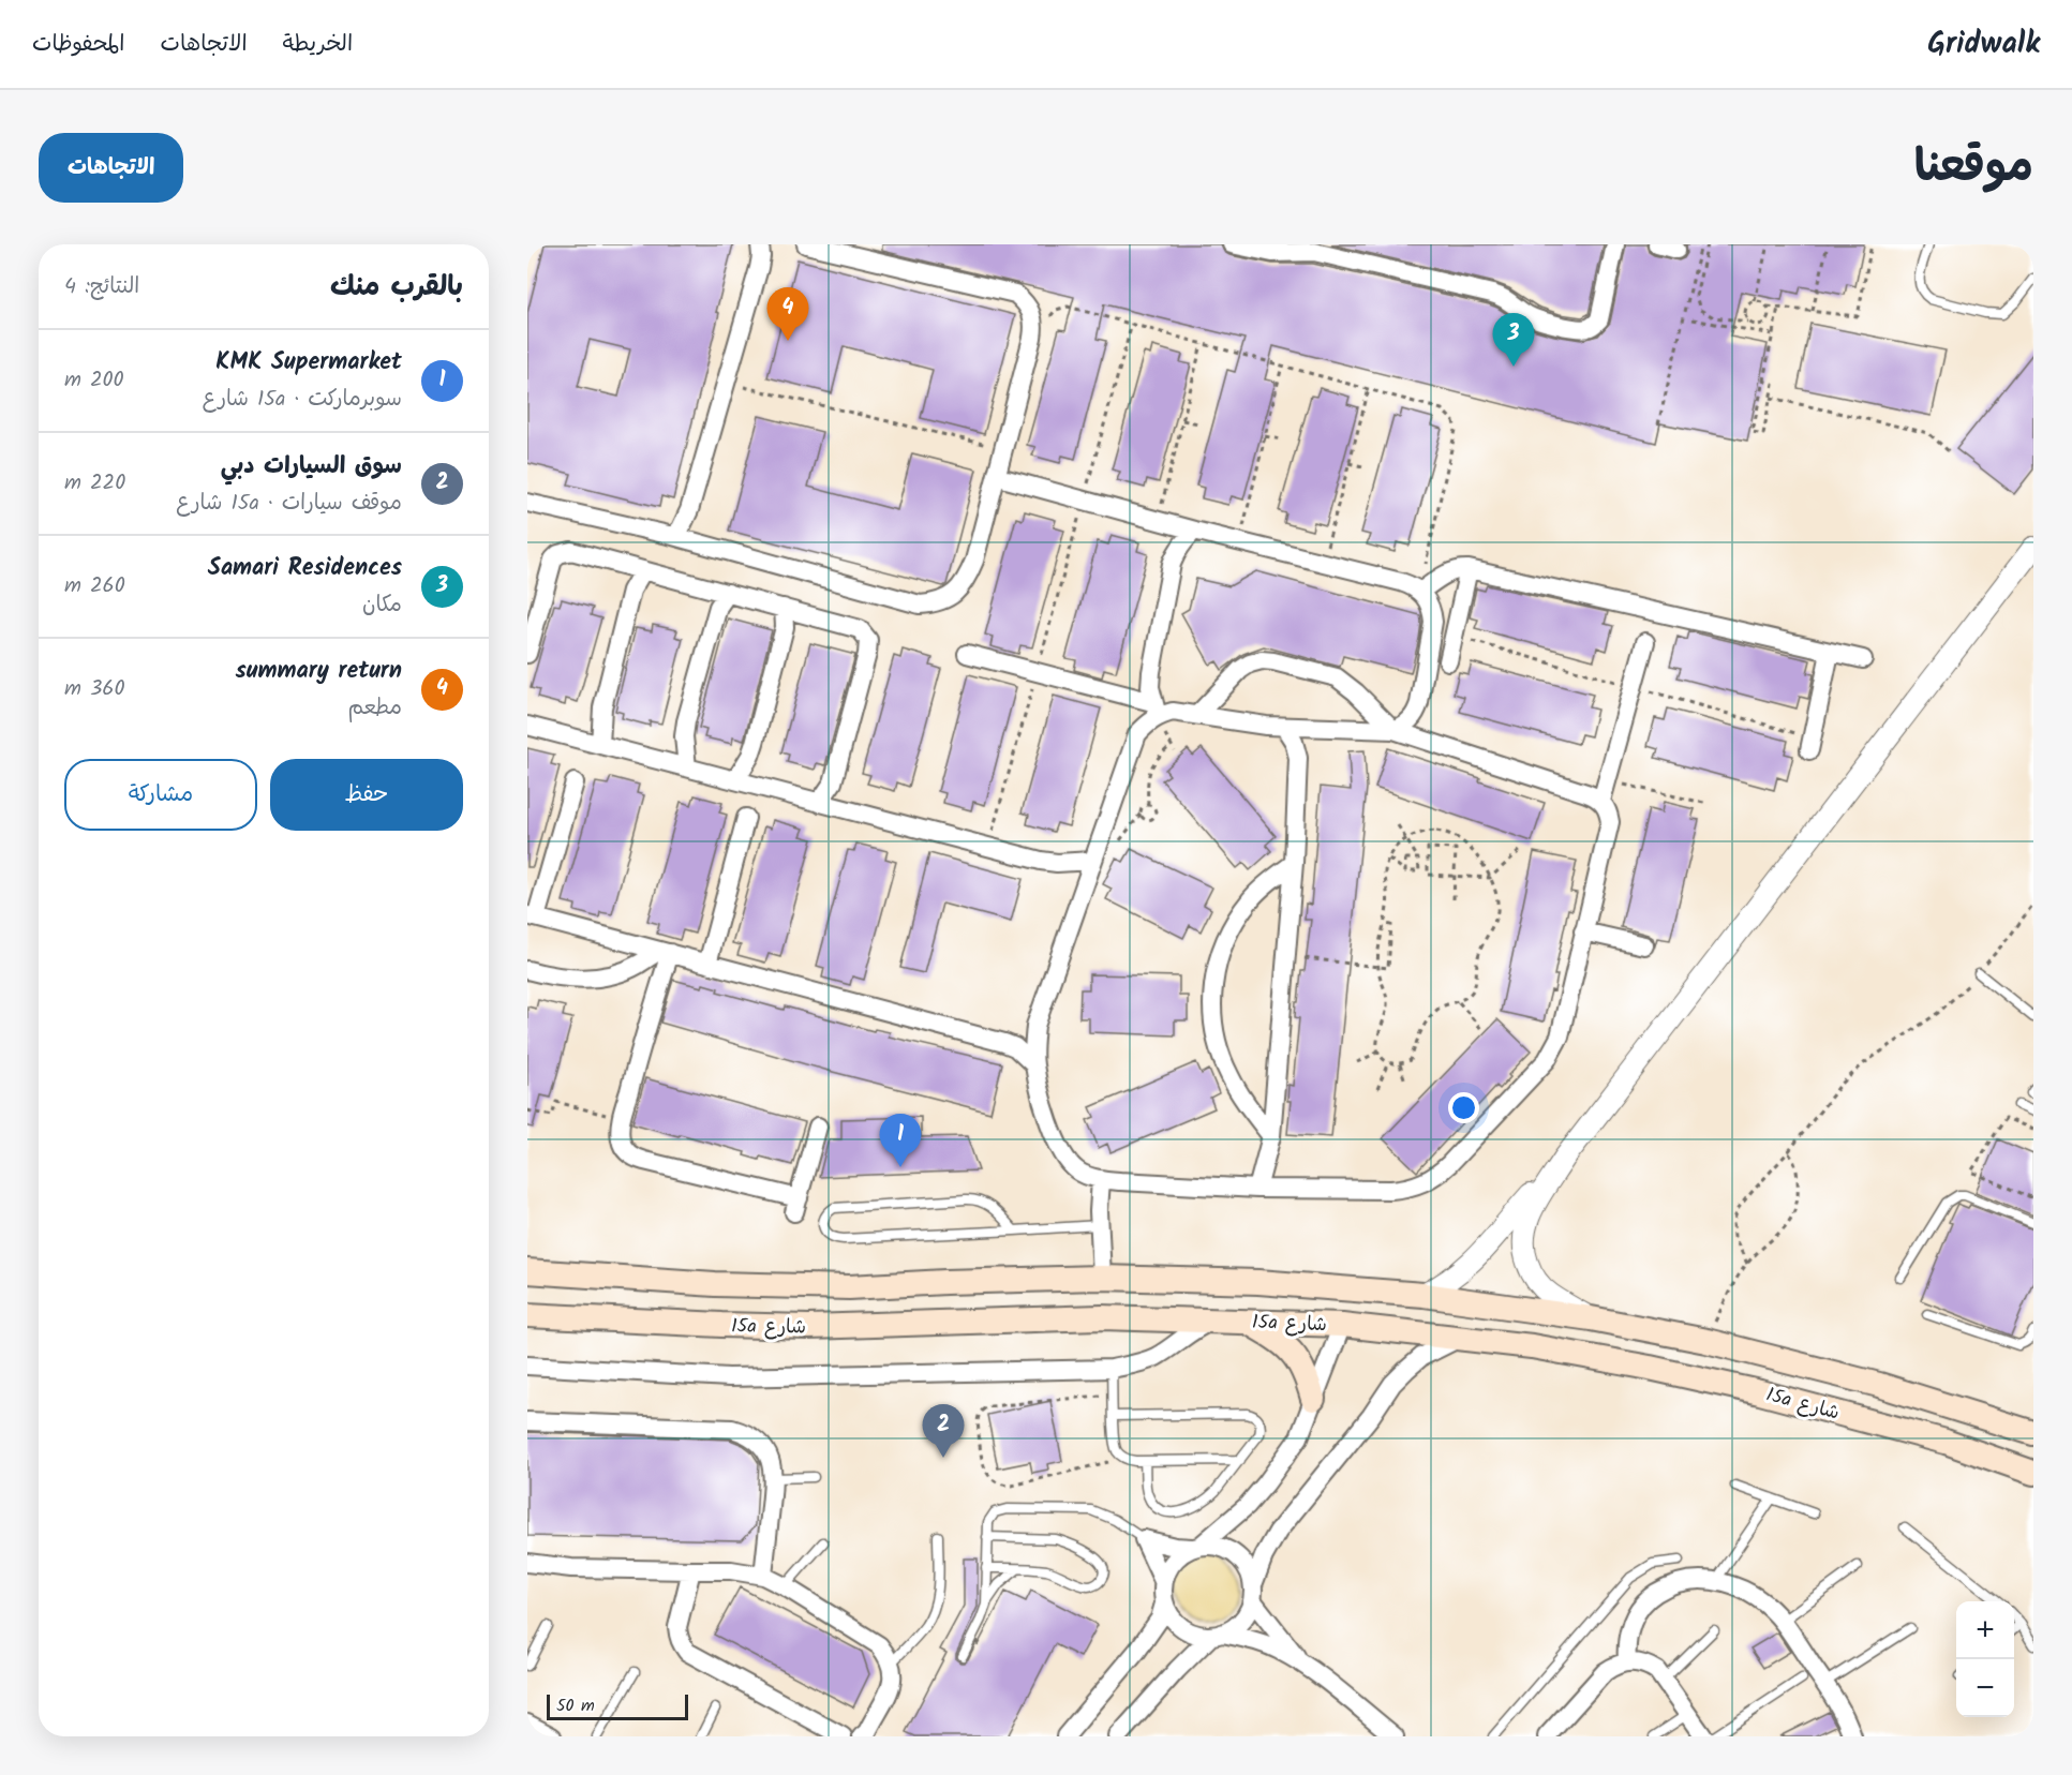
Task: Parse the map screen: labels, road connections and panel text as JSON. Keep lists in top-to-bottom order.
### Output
{
  "streets": {
    "main road": ["15a شارع"]
  },
  "scale_bar": "50 m",
  "page": {
    "header": "Gridwalk",
    "nav": ["الخريطة", "الاتجاهات", "المحفوظات"],
    "title": "موقعنا",
    "buttons": [
      "الاتجاهات",
      ["حفظ", "مشاركة"]
    ],
    "heading": ["بالقرب منك", "النتائج: 4"],
    "pins": [
      "4",
      "3",
      "1",
      "2"
    ],
    "list": [
      {
        "mark": "1",
        "name": "KMK Supermarket",
        "note": "سوبرماركت · 15a شارع",
        "value": "200 m"
      },
      {
        "mark": "2",
        "name": "سوق السيارات دبي",
        "note": "موقف سيارات · 15a شارع",
        "value": "220 m"
      },
      {
        "mark": "3",
        "name": "Samari Residences",
        "note": "مكان",
        "value": "260 m"
      },
      {
        "mark": "4",
        "name": "summary return",
        "note": "مطعم",
        "value": "360 m"
      }
    ],
    "map_buttons": ["+", "−"],
    "scale": "50 m"
  }
}
